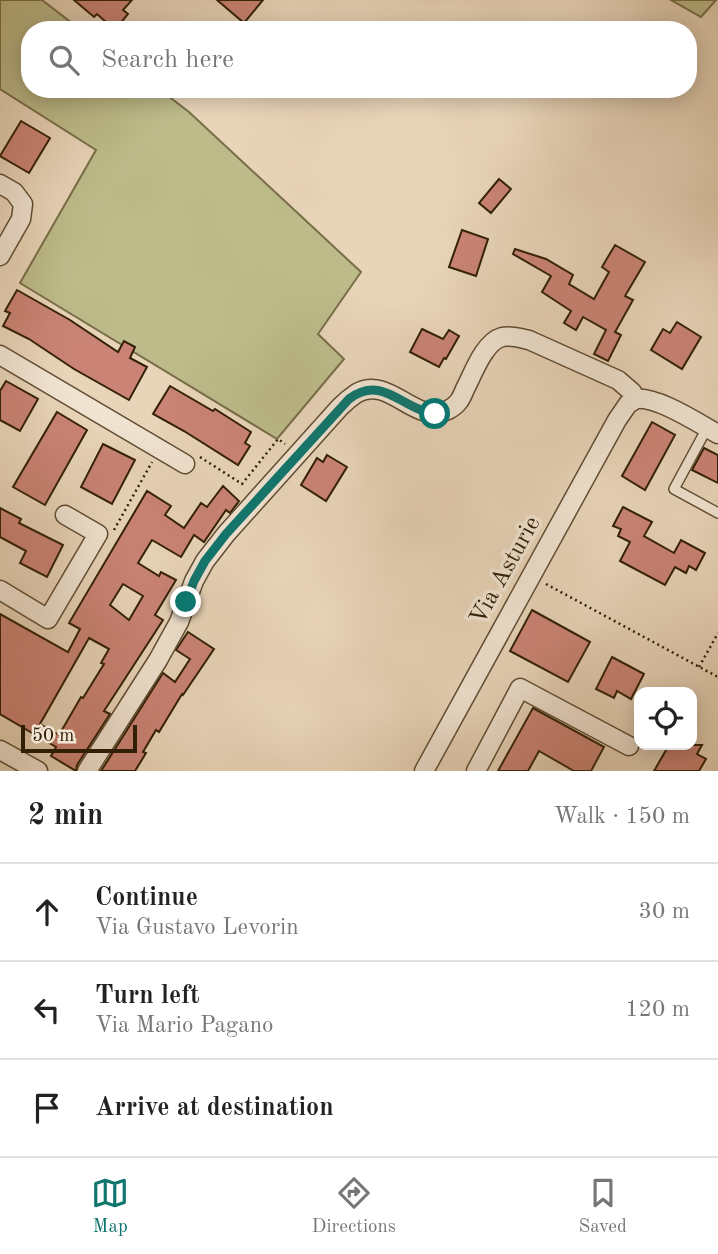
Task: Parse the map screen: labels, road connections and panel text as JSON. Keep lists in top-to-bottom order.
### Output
{
  "streets": {
    "street": ["Via Asturie"]
  },
  "scale_bar": "50 m",
  "page": {
    "search": "Search here",
    "scale": "50 m",
    "heading": ["2 min", "Walk · 150 m"],
    "list": [
      ["Continue", "Via Gustavo Levorin", "30 m"],
      ["Turn left", "Via Mario Pagano", "120 m"],
      "Arrive at destination"
    ],
    "nav": ["Map", "Directions", "Saved"]
  }
}
